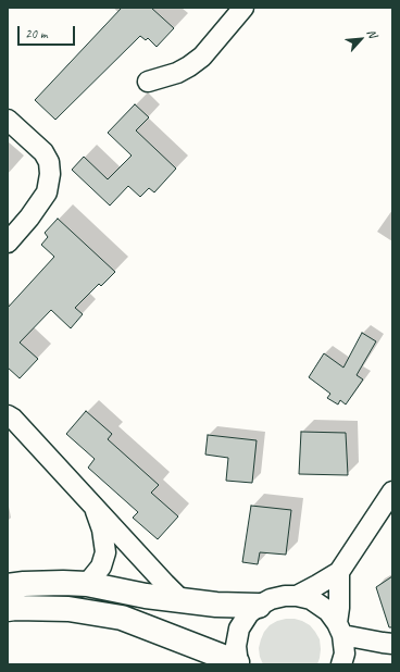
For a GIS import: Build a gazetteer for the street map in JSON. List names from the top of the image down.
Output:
{
  "scale_bar": "20 m",
  "north": "top right"
}
